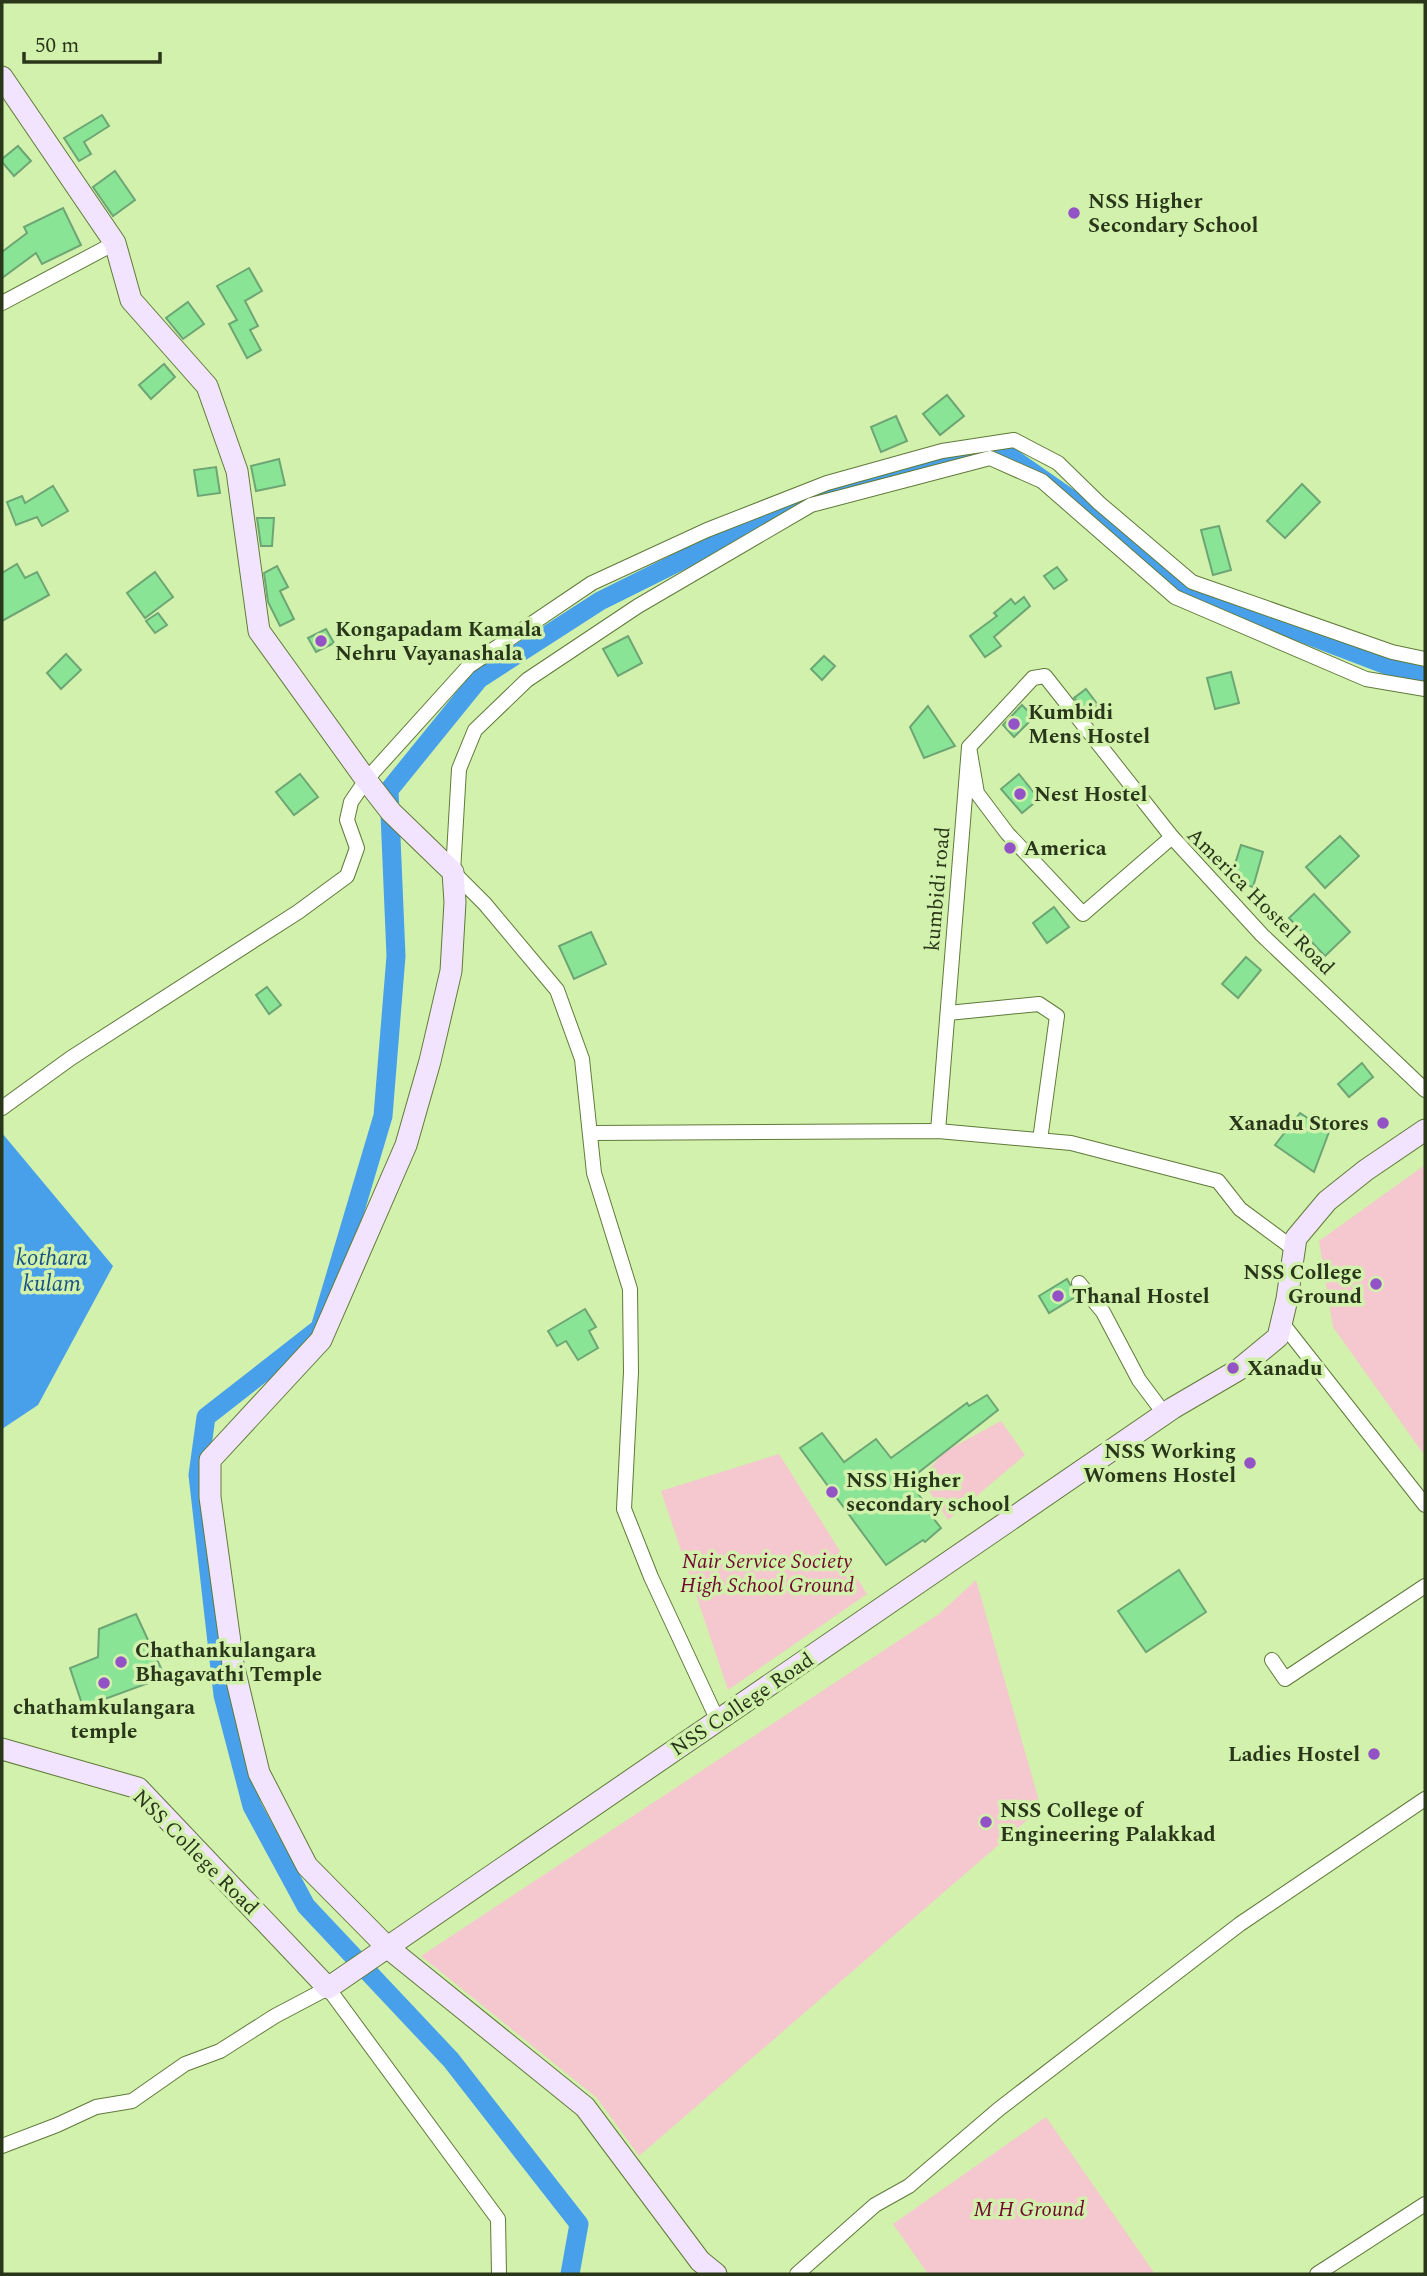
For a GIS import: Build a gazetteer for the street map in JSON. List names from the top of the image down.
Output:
{
  "streets": {
    "street": ["kumbidi road", "America Hostel Road", "NSS College Road"]
  },
  "crossings": [
    ["kumbidi road", "America Hostel Road"]
  ],
  "water": ["kothara kulam"],
  "parks": ["Nair Service Society High School Ground", "M H Ground"],
  "places": [
    "NSS Higher Secondary School",
    "Kongapadam Kamala Nehru Vayanashala",
    "Kumbidi Mens Hostel",
    "Nest Hostel",
    "America",
    "Xanadu Stores",
    "NSS College Ground",
    "Thanal Hostel",
    "Xanadu",
    "NSS Working Womens Hostel",
    "NSS Higher secondary school",
    "Chathankulangara Bhagavathi Temple",
    "chathamkulangara temple",
    "Ladies Hostel",
    "NSS College of Engineering Palakkad"
  ],
  "scale_bar": "50 m"
}
